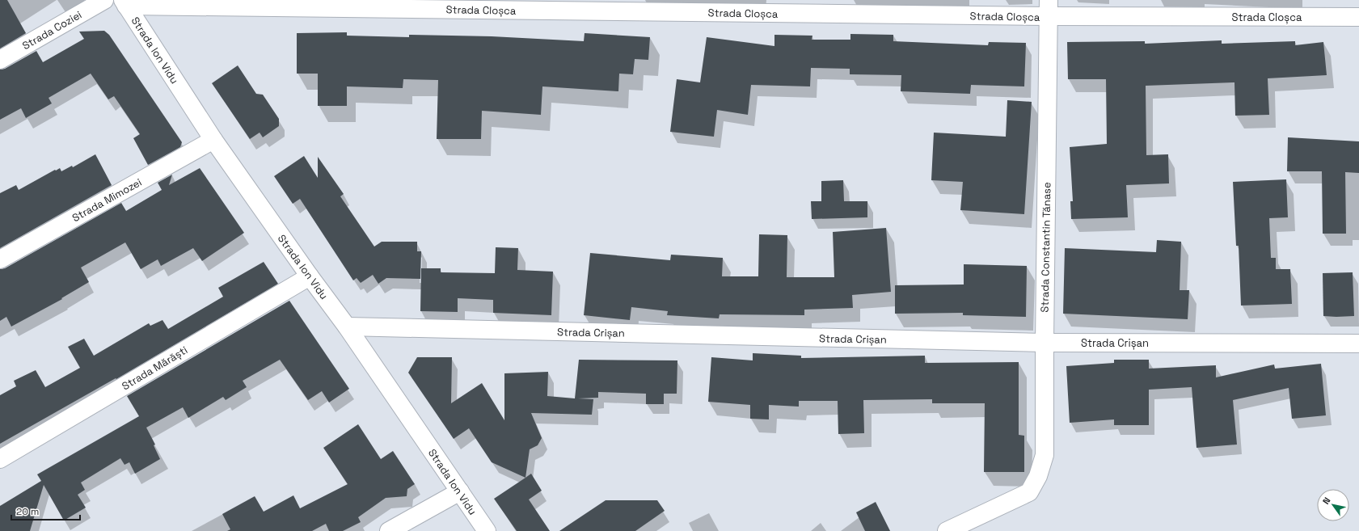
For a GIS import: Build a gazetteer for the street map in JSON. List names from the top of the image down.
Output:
{
  "streets": {
    "street": [
      "Strada Cloșca",
      "Strada Coziei",
      "Strada Ion Vidu",
      "Strada Mimozei",
      "Strada Constantin Tănase",
      "Strada Crișan",
      "Strada Mărăști"
    ]
  },
  "crossings": [
    ["Strada Cloșca", "Strada Ion Vidu"],
    ["Strada Cloșca", "Strada Constantin Tănase"],
    ["Strada Ion Vidu", "Strada Mimozei"],
    ["Strada Ion Vidu", "Strada Crișan"],
    ["Strada Ion Vidu", "Strada Mărăști"],
    ["Strada Constantin Tănase", "Strada Crișan"]
  ],
  "scale_bar": "20 m",
  "north": "top left"
}
